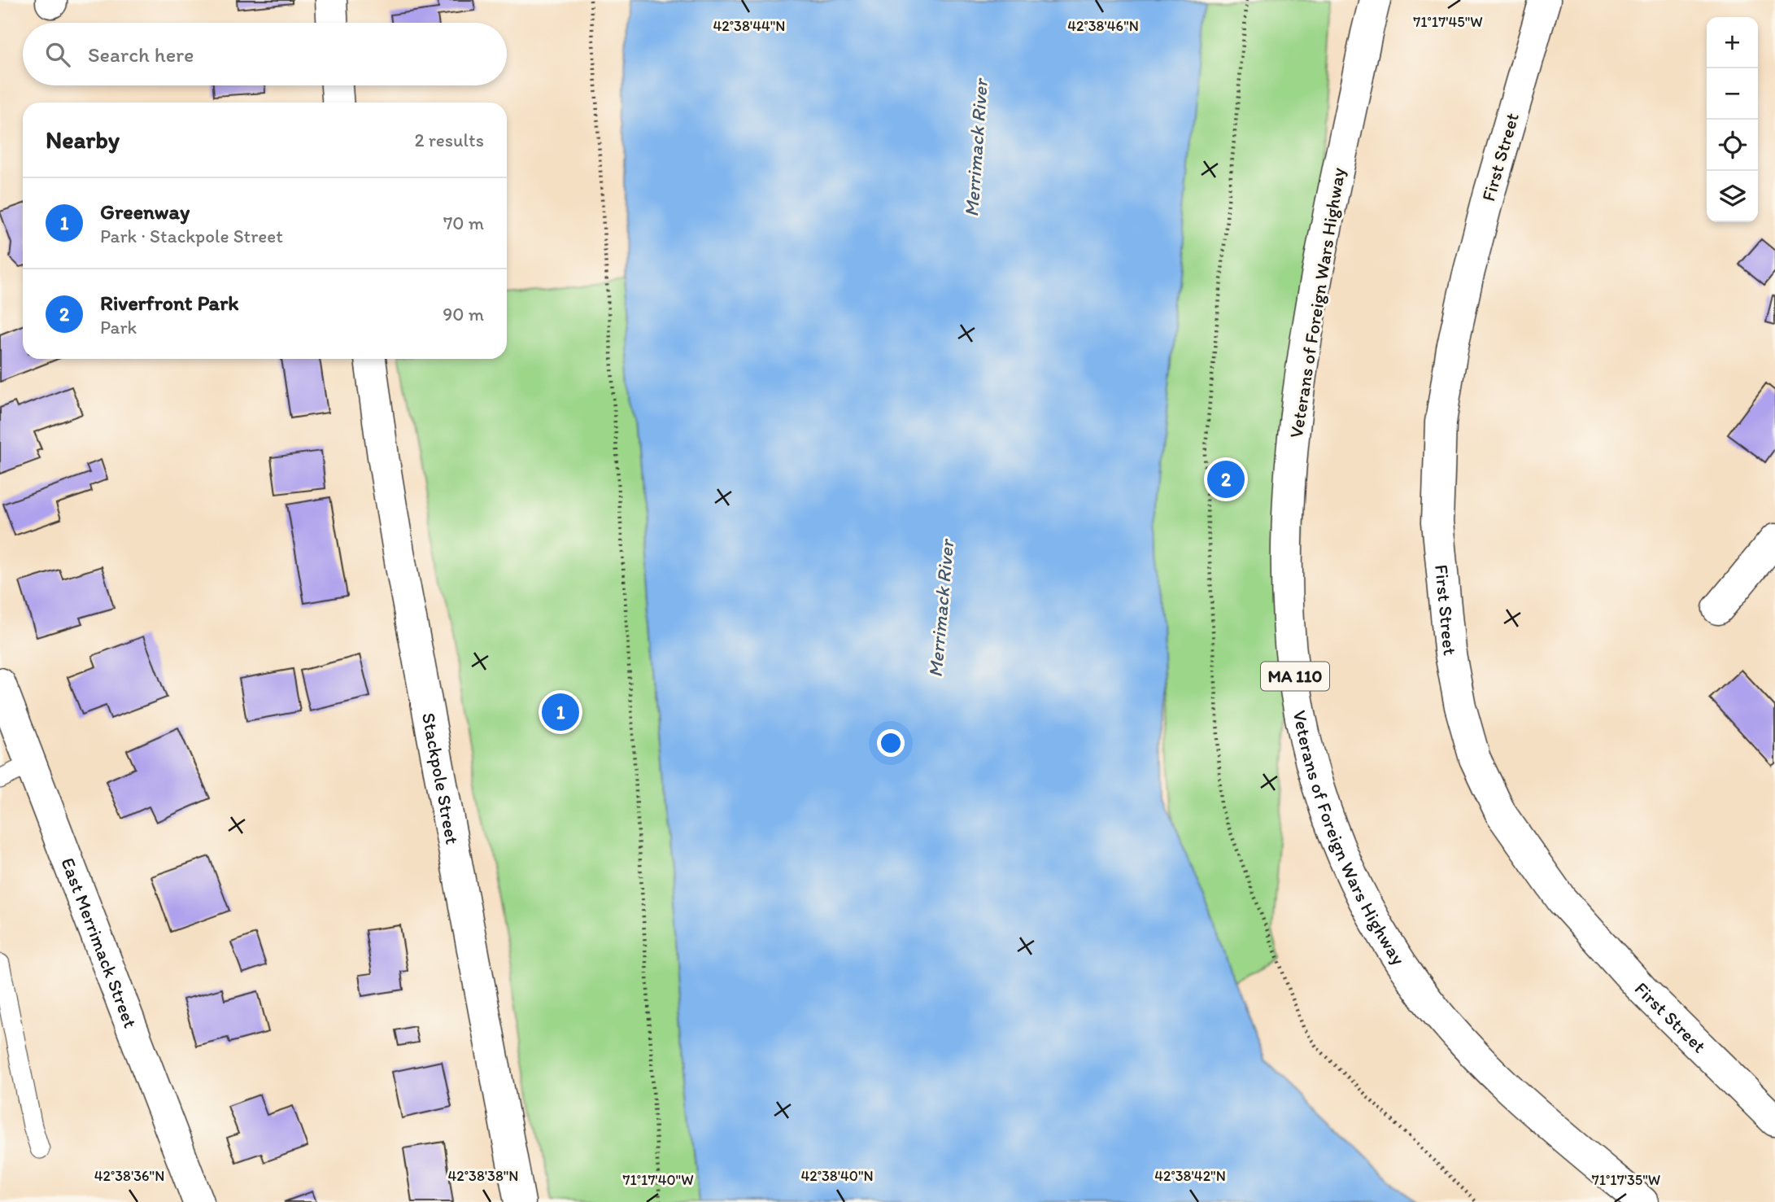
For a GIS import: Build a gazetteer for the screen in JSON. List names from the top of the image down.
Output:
{
  "streets": {
    "street": [
      "First Street",
      "Veterans of Foreign Wars Highway",
      "MA 110",
      "Stackpole Street",
      "East Merrimack Street"
    ]
  },
  "water": ["Merrimack River"],
  "page": {
    "map_buttons": ["+", "−"],
    "search": "Search here",
    "heading": ["Nearby", "2 results"],
    "list": [
      {
        "mark": "1",
        "name": "Greenway",
        "note": "Park · Stackpole Street",
        "value": "70 m"
      },
      {
        "mark": "2",
        "name": "Riverfront Park",
        "note": "Park",
        "value": "90 m"
      }
    ],
    "pins": ["2", "1"]
  },
  "coordinates": [
    "71°17'45\"W",
    "42°38'44\"N",
    "42°38'46\"N",
    "42°38'36\"N",
    "42°38'38\"N",
    "42°38'40\"N",
    "42°38'42\"N",
    "71°17'40\"W",
    "71°17'35\"W"
  ]
}
